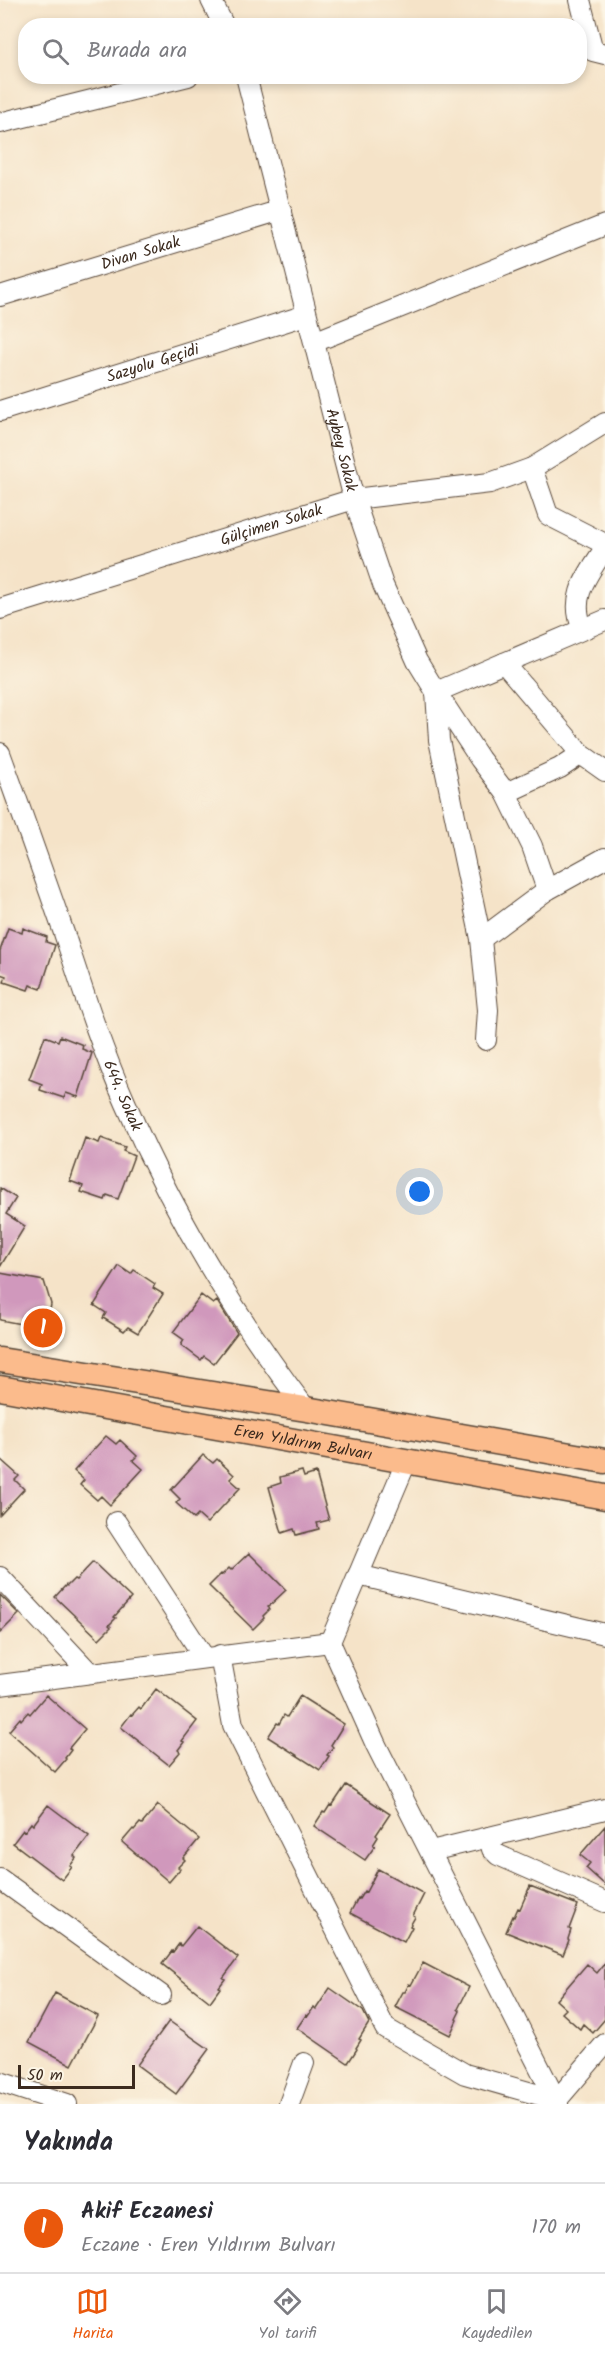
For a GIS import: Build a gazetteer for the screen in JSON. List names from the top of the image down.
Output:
{
  "streets": {
    "main road": ["Eren Yıldırım Bulvarı"],
    "street": [
      "Divan Sokak",
      "Sazyolu Geçidi",
      "Aybey Sokak",
      "Gülçimen Sokak",
      "644. Sokak"
    ]
  },
  "crossings": [
    ["Divan Sokak", "Aybey Sokak"],
    ["Sazyolu Geçidi", "Aybey Sokak"],
    ["Aybey Sokak", "Gülçimen Sokak"],
    ["644. Sokak", "Eren Yıldırım Bulvarı"]
  ],
  "scale_bar": "50 m",
  "page": {
    "search": "Burada ara",
    "pins": "1",
    "scale": "50 m",
    "heading": "Yakında",
    "list": [
      {
        "mark": "1",
        "name": "Akif Eczanesi",
        "note": "Eczane · Eren Yıldırım Bulvarı",
        "value": "170 m"
      }
    ],
    "nav": ["Harita", "Yol tarifi", "Kaydedilen"]
  }
}
